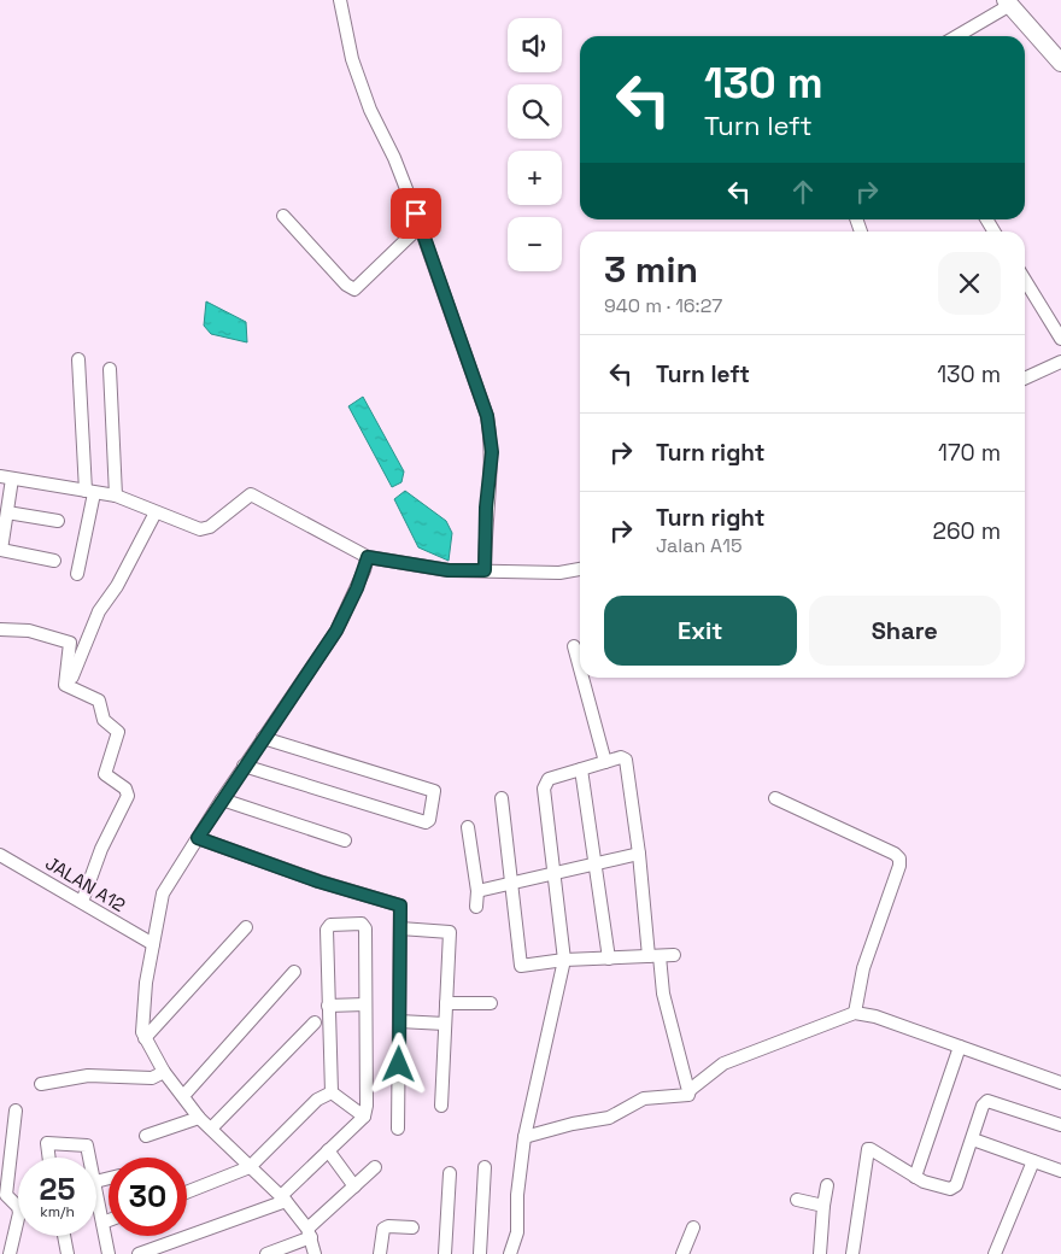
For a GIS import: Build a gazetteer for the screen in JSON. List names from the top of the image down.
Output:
{
  "streets": {
    "street": ["JALAN A12"]
  },
  "page": {
    "map_buttons": ["+", "−"],
    "turn": ["130 m", "Turn left"],
    "heading": ["3 min", "940 m · 16:27"],
    "list": [
      {
        "name": "Turn left",
        "value": "130 m"
      },
      {
        "name": "Turn right",
        "value": "170 m"
      },
      {
        "name": "Turn right",
        "note": "Jalan A15",
        "value": "260 m"
      }
    ],
    "buttons": ["Exit", "Share"],
    "speed": "25 km/h",
    "limit": "30"
  }
}
